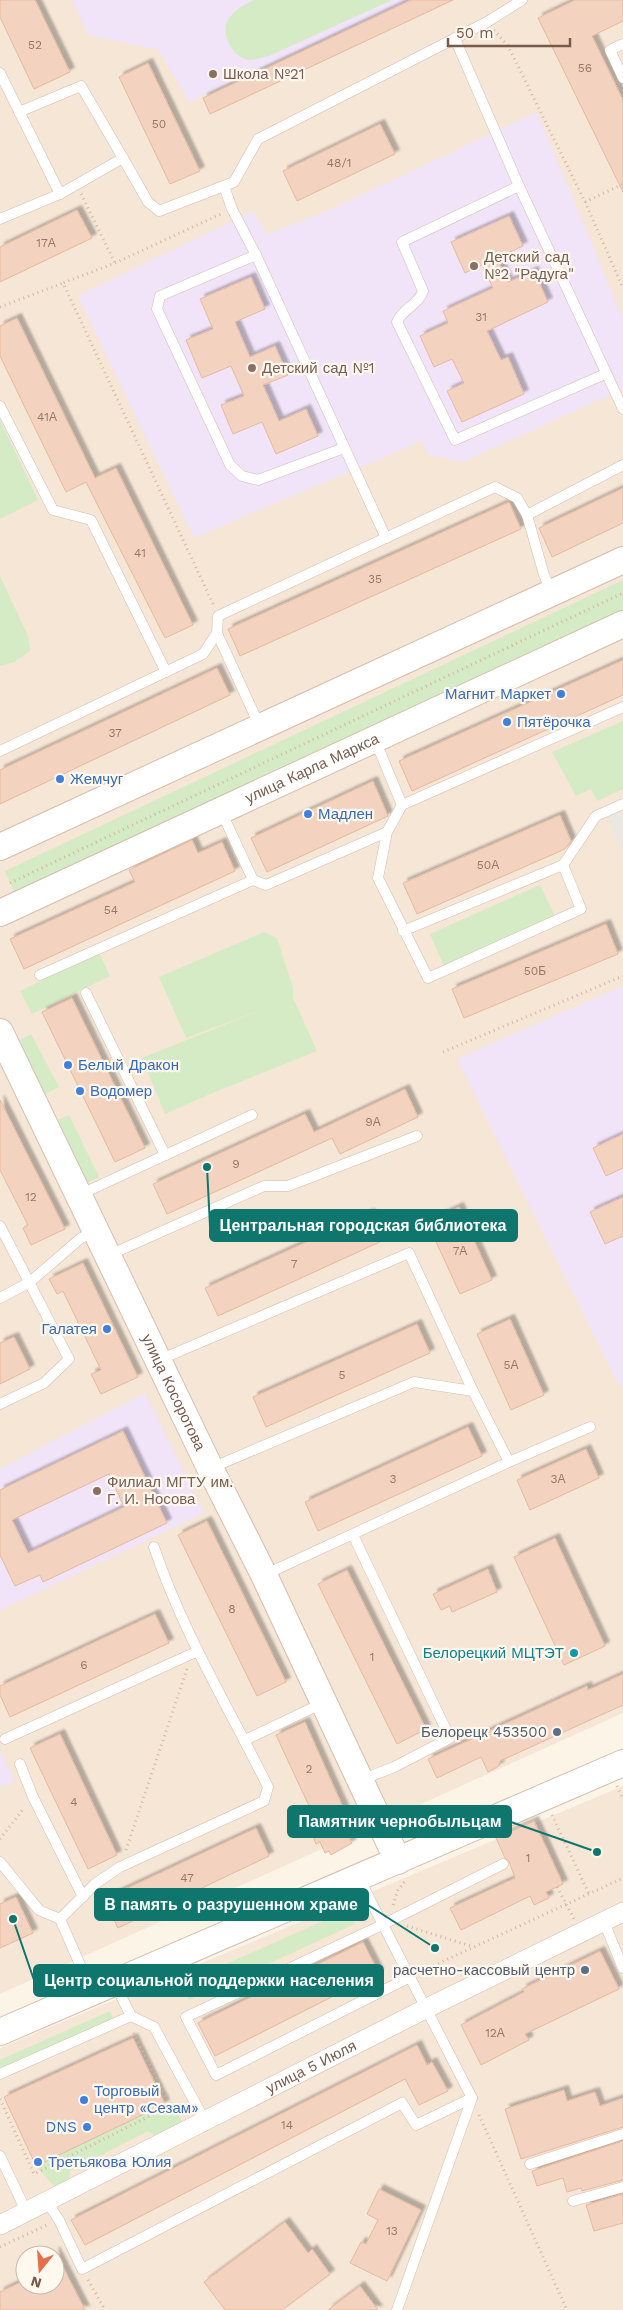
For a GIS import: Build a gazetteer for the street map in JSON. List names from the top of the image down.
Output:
{
  "streets": {
    "street": ["улица Карла Маркса", "улица Косоротова", "улица 5 Июля"]
  },
  "places": [
    "Школа №21",
    "Детский сад №2 \"Радуга\"",
    "Детский сад №1",
    "Магнит Маркет",
    "Пятёрочка",
    "Жемчуг",
    "Мадлен",
    "Белый Дракон",
    "Водомер",
    "Центральная городская библиотека",
    "Галатея",
    "Филиал МГТУ им. Г. И. Носова",
    "Белорецкий МЦТЭТ",
    "Белорецк 453500",
    "Памятник чернобыльцам",
    "Центр социальной поддержки населения",
    "В память о разрушенном храме",
    "расчетно-кассовый центр",
    "Торговый центр «Сезам»",
    "DNS",
    "Третьякова Юлия"
  ],
  "house_numbers": [
    "52",
    "56",
    "50",
    "48/1",
    "17А",
    "31",
    "41А",
    "41",
    "35",
    "37",
    "50А",
    "54",
    "50Б",
    "9А",
    "9",
    "12",
    "7А",
    "7",
    "5А",
    "5",
    "3",
    "3А",
    "8",
    "1",
    "6",
    "2",
    "4",
    "1",
    "47",
    "12А",
    "14",
    "13"
  ],
  "scale_bar": "50 m",
  "north": "bottom"
}
